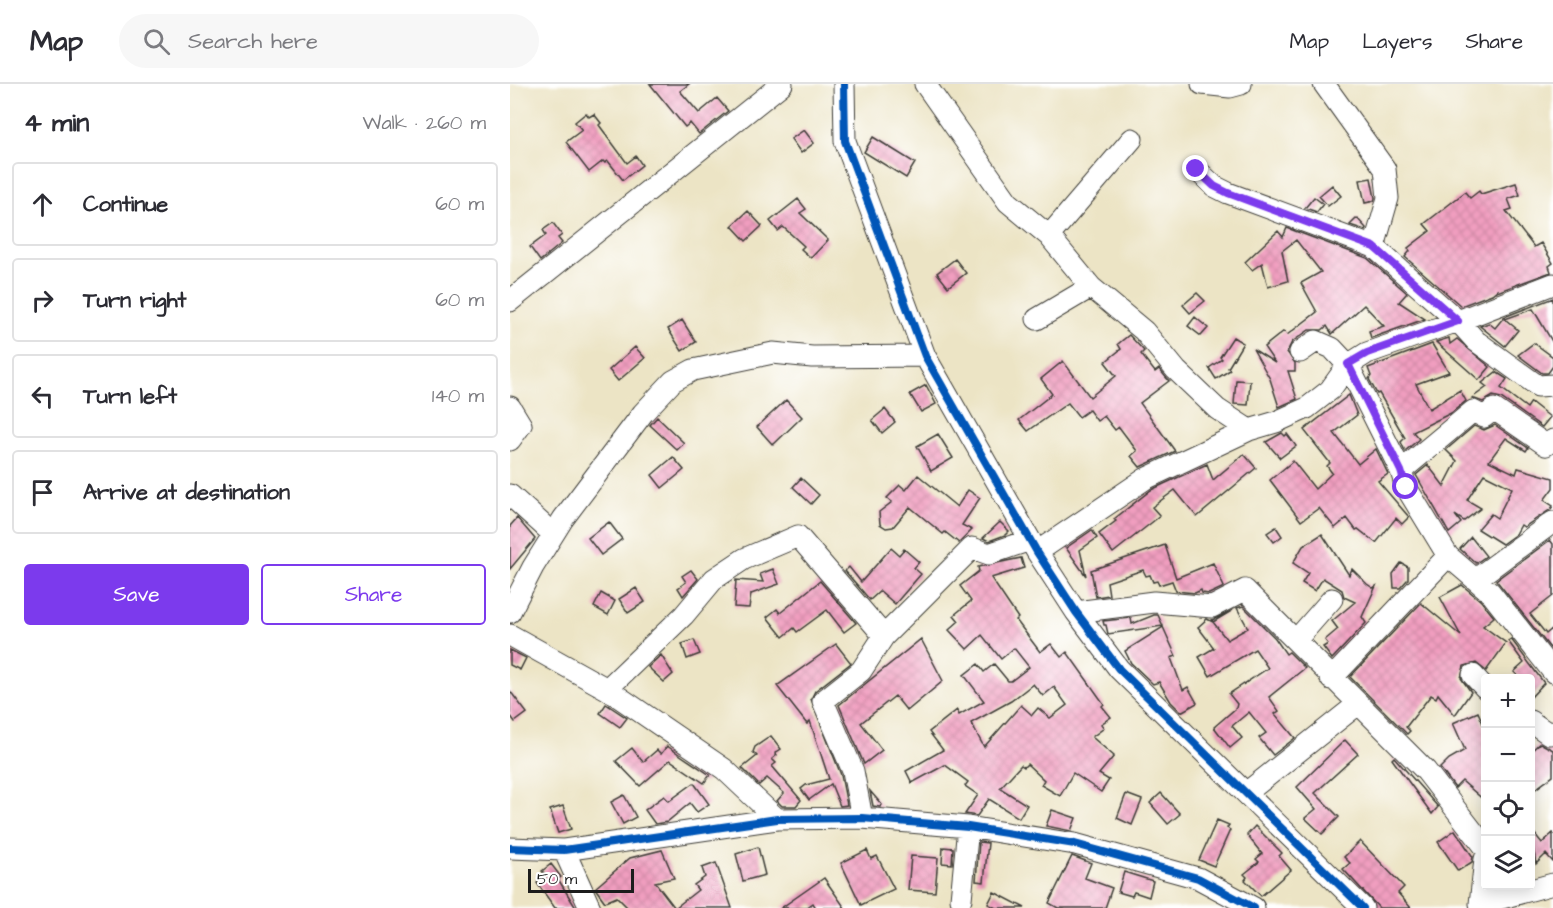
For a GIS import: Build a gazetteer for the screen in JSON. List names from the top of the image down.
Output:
{
  "scale_bar": "50 m",
  "page": {
    "header": "Map",
    "search": "Search here",
    "nav": ["Map", "Layers", "Share"],
    "heading": ["4 min", "Walk · 260 m"],
    "list": [
      ["Continue", "60 m"],
      ["Turn right", "60 m"],
      ["Turn left", "140 m"],
      "Arrive at destination"
    ],
    "buttons": ["Save", "Share"],
    "map_buttons": ["+", "−"],
    "scale": "50 m"
  }
}
